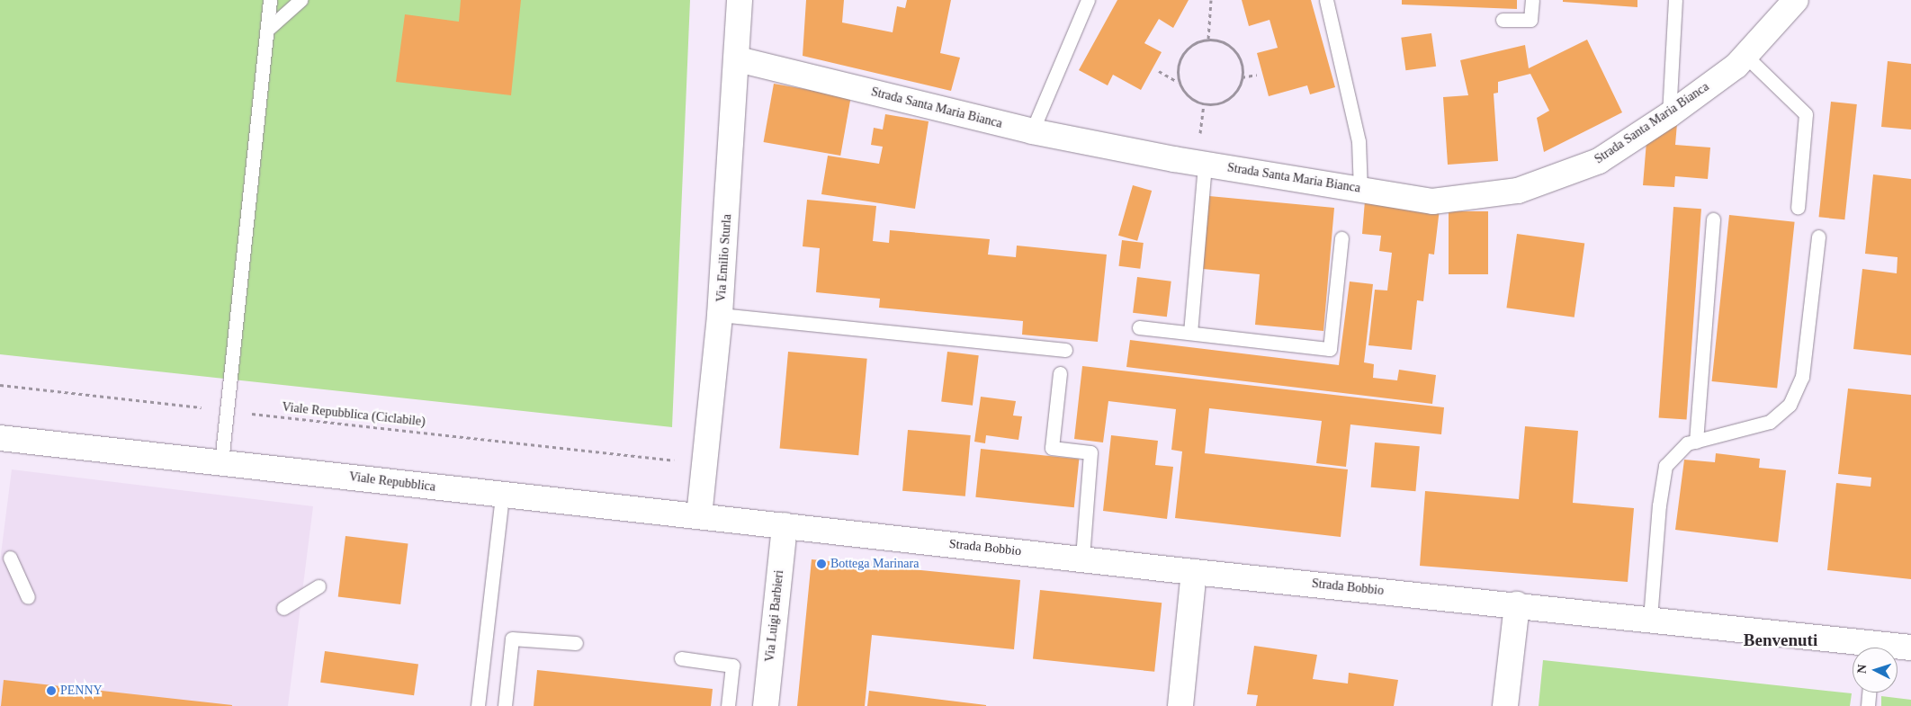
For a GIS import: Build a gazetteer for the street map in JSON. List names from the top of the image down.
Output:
{
  "streets": {
    "street": [
      "Strada Santa Maria Bianca",
      "Via Emilio Sturla",
      "Viale Repubblica",
      "Strada Bobbio",
      "Via Luigi Barbieri"
    ],
    "path": ["Viale Repubblica (Ciclabile)"]
  },
  "crossings": [
    ["Strada Santa Maria Bianca", "Via Emilio Sturla"],
    ["Via Emilio Sturla", "Viale Repubblica (Ciclabile)"],
    ["Via Emilio Sturla", "Viale Repubblica"],
    ["Viale Repubblica", "Strada Bobbio"],
    ["Viale Repubblica", "Via Luigi Barbieri"],
    ["Strada Bobbio", "Via Luigi Barbieri"]
  ],
  "districts": ["Benvenuti"],
  "places": ["Bottega Marinara", "PENNY"],
  "north": "left"
}
